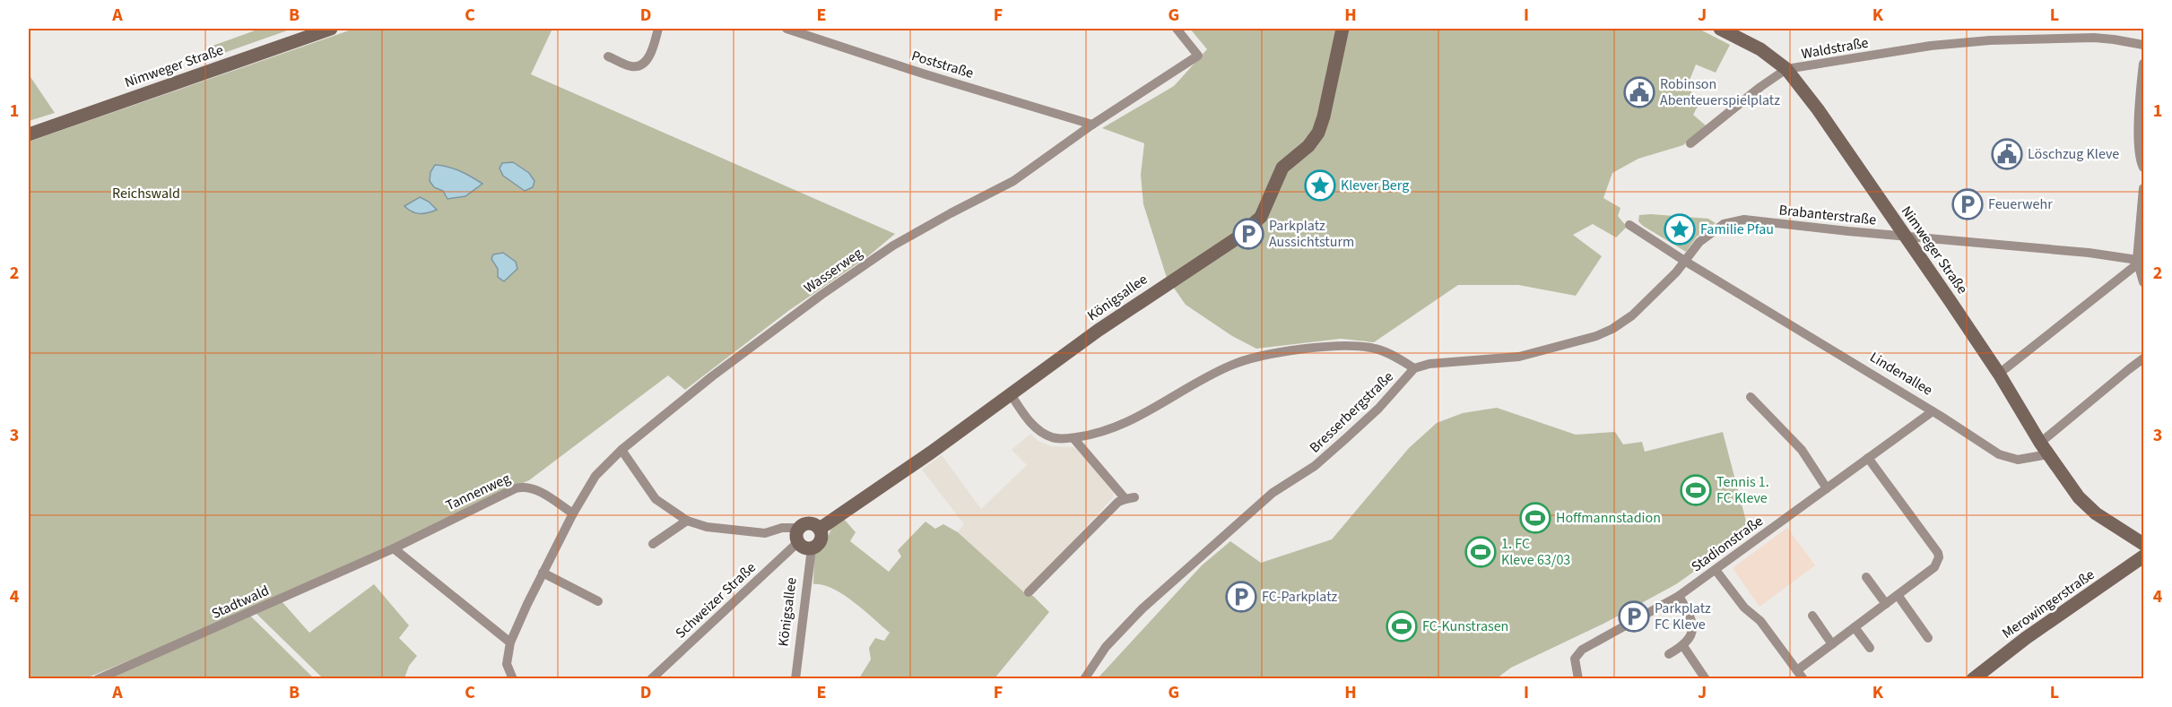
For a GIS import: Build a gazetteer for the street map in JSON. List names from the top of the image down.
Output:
{
  "streets": {
    "street": [
      "Waldstraße",
      "Poststraße",
      "Nimweger Straße",
      "Brabanterstraße",
      "Wasserweg",
      "Königsallee",
      "Lindenallee",
      "Bresserbergstraße",
      "Tannenweg",
      "Stadionstraße",
      "Schweizer Straße",
      "Stadtwald",
      "Merowingerstraße"
    ]
  },
  "crossings": [
    ["Waldstraße", "Nimweger Straße"],
    ["Poststraße", "Wasserweg"],
    ["Nimweger Straße", "Brabanterstraße"],
    ["Nimweger Straße", "Lindenallee"],
    ["Brabanterstraße", "Lindenallee"],
    ["Brabanterstraße", "Bresserbergstraße"],
    ["Wasserweg", "Tannenweg"],
    ["Königsallee", "Schweizer Straße"],
    ["Lindenallee", "Bresserbergstraße"],
    ["Lindenallee", "Stadionstraße"],
    ["Tannenweg", "Stadtwald"]
  ],
  "parks": ["Reichswald"],
  "places": {
    "public building": ["Robinson Abenteuerspielplatz", "Löschzug Kleve"],
    "place": ["Klever Berg", "Familie Pfau"],
    "parking": [
      "Feuerwehr",
      "Parkplatz Aussichtsturm",
      "FC-Parkplatz",
      "Parkplatz FC Kleve"
    ],
    "sports": [
      "Tennis 1. FC Kleve",
      "Hoffmannstadion",
      "1. FC Kleve 63/03",
      "FC-Kunstrasen"
    ]
  },
  "grid": {
    "columns": [
      "A",
      "B",
      "C",
      "D",
      "E",
      "F",
      "G",
      "H",
      "I",
      "J",
      "K",
      "L"
    ],
    "rows": [
      "1",
      "2",
      "3",
      "4"
    ]
  }
}
